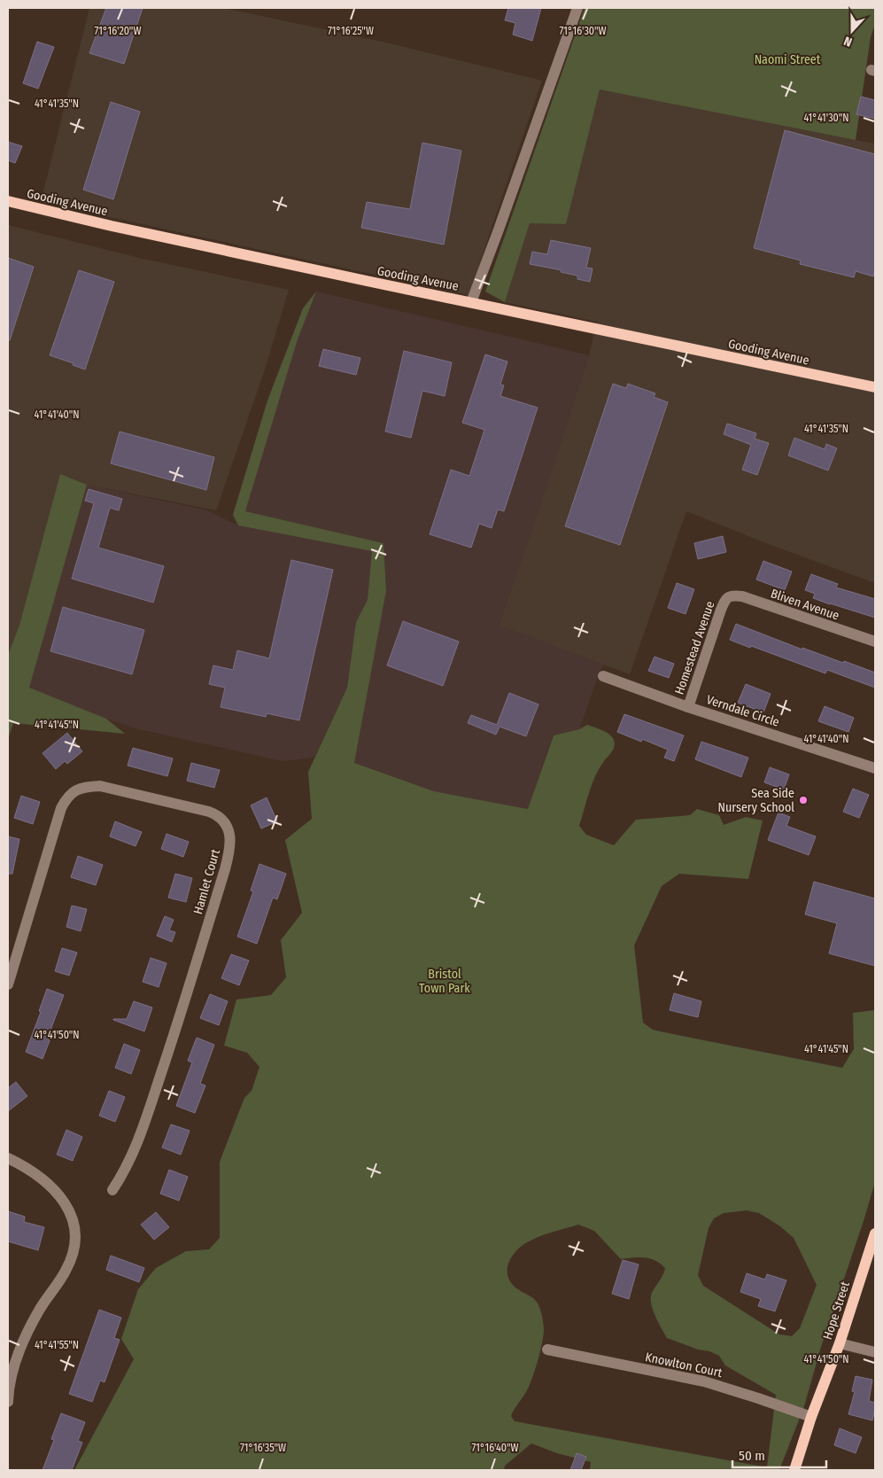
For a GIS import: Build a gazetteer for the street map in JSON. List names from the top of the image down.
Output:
{
  "streets": {
    "main road": ["Gooding Avenue", "Hope Street"],
    "street": [
      "Bliven Avenue",
      "Homestead Avenue",
      "Verndale Circle",
      "Hamlet Court",
      "Knowlton Court"
    ]
  },
  "crossings": [
    ["Bliven Avenue", "Homestead Avenue"],
    ["Homestead Avenue", "Verndale Circle"],
    ["Hope Street", "Knowlton Court"]
  ],
  "parks": ["Naomi Street", "Bristol Town Park"],
  "places": ["Sea Side Nursery School"],
  "scale_bar": "50 m",
  "north": "bottom",
  "coordinates": [
    "71°16'20\"W",
    "71°16'25\"W",
    "71°16'30\"W",
    "41°41'35\"N",
    "41°41'30\"N",
    "41°41'40\"N",
    "41°41'45\"N",
    "41°41'50\"N",
    "41°41'55\"N",
    "71°16'35\"W",
    "71°16'40\"W"
  ]
}
